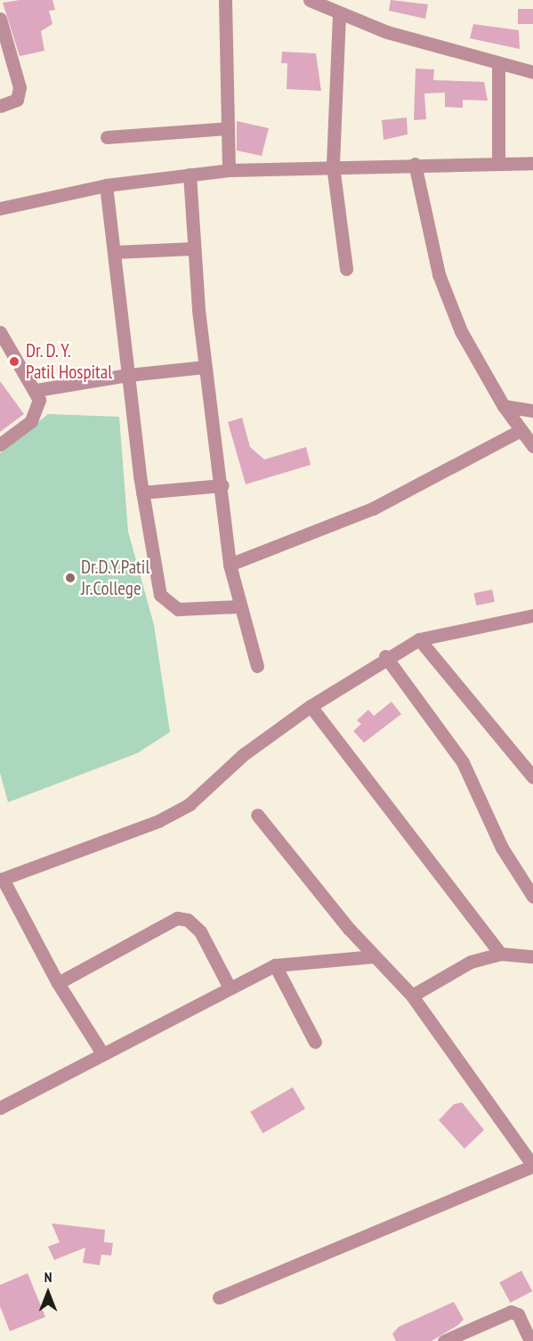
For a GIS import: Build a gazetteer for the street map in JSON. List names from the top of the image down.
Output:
{
  "places": ["Dr. D. Y. Patil Hospital", "Dr.D.Y.Patil Jr.College"],
  "north": "top"
}
